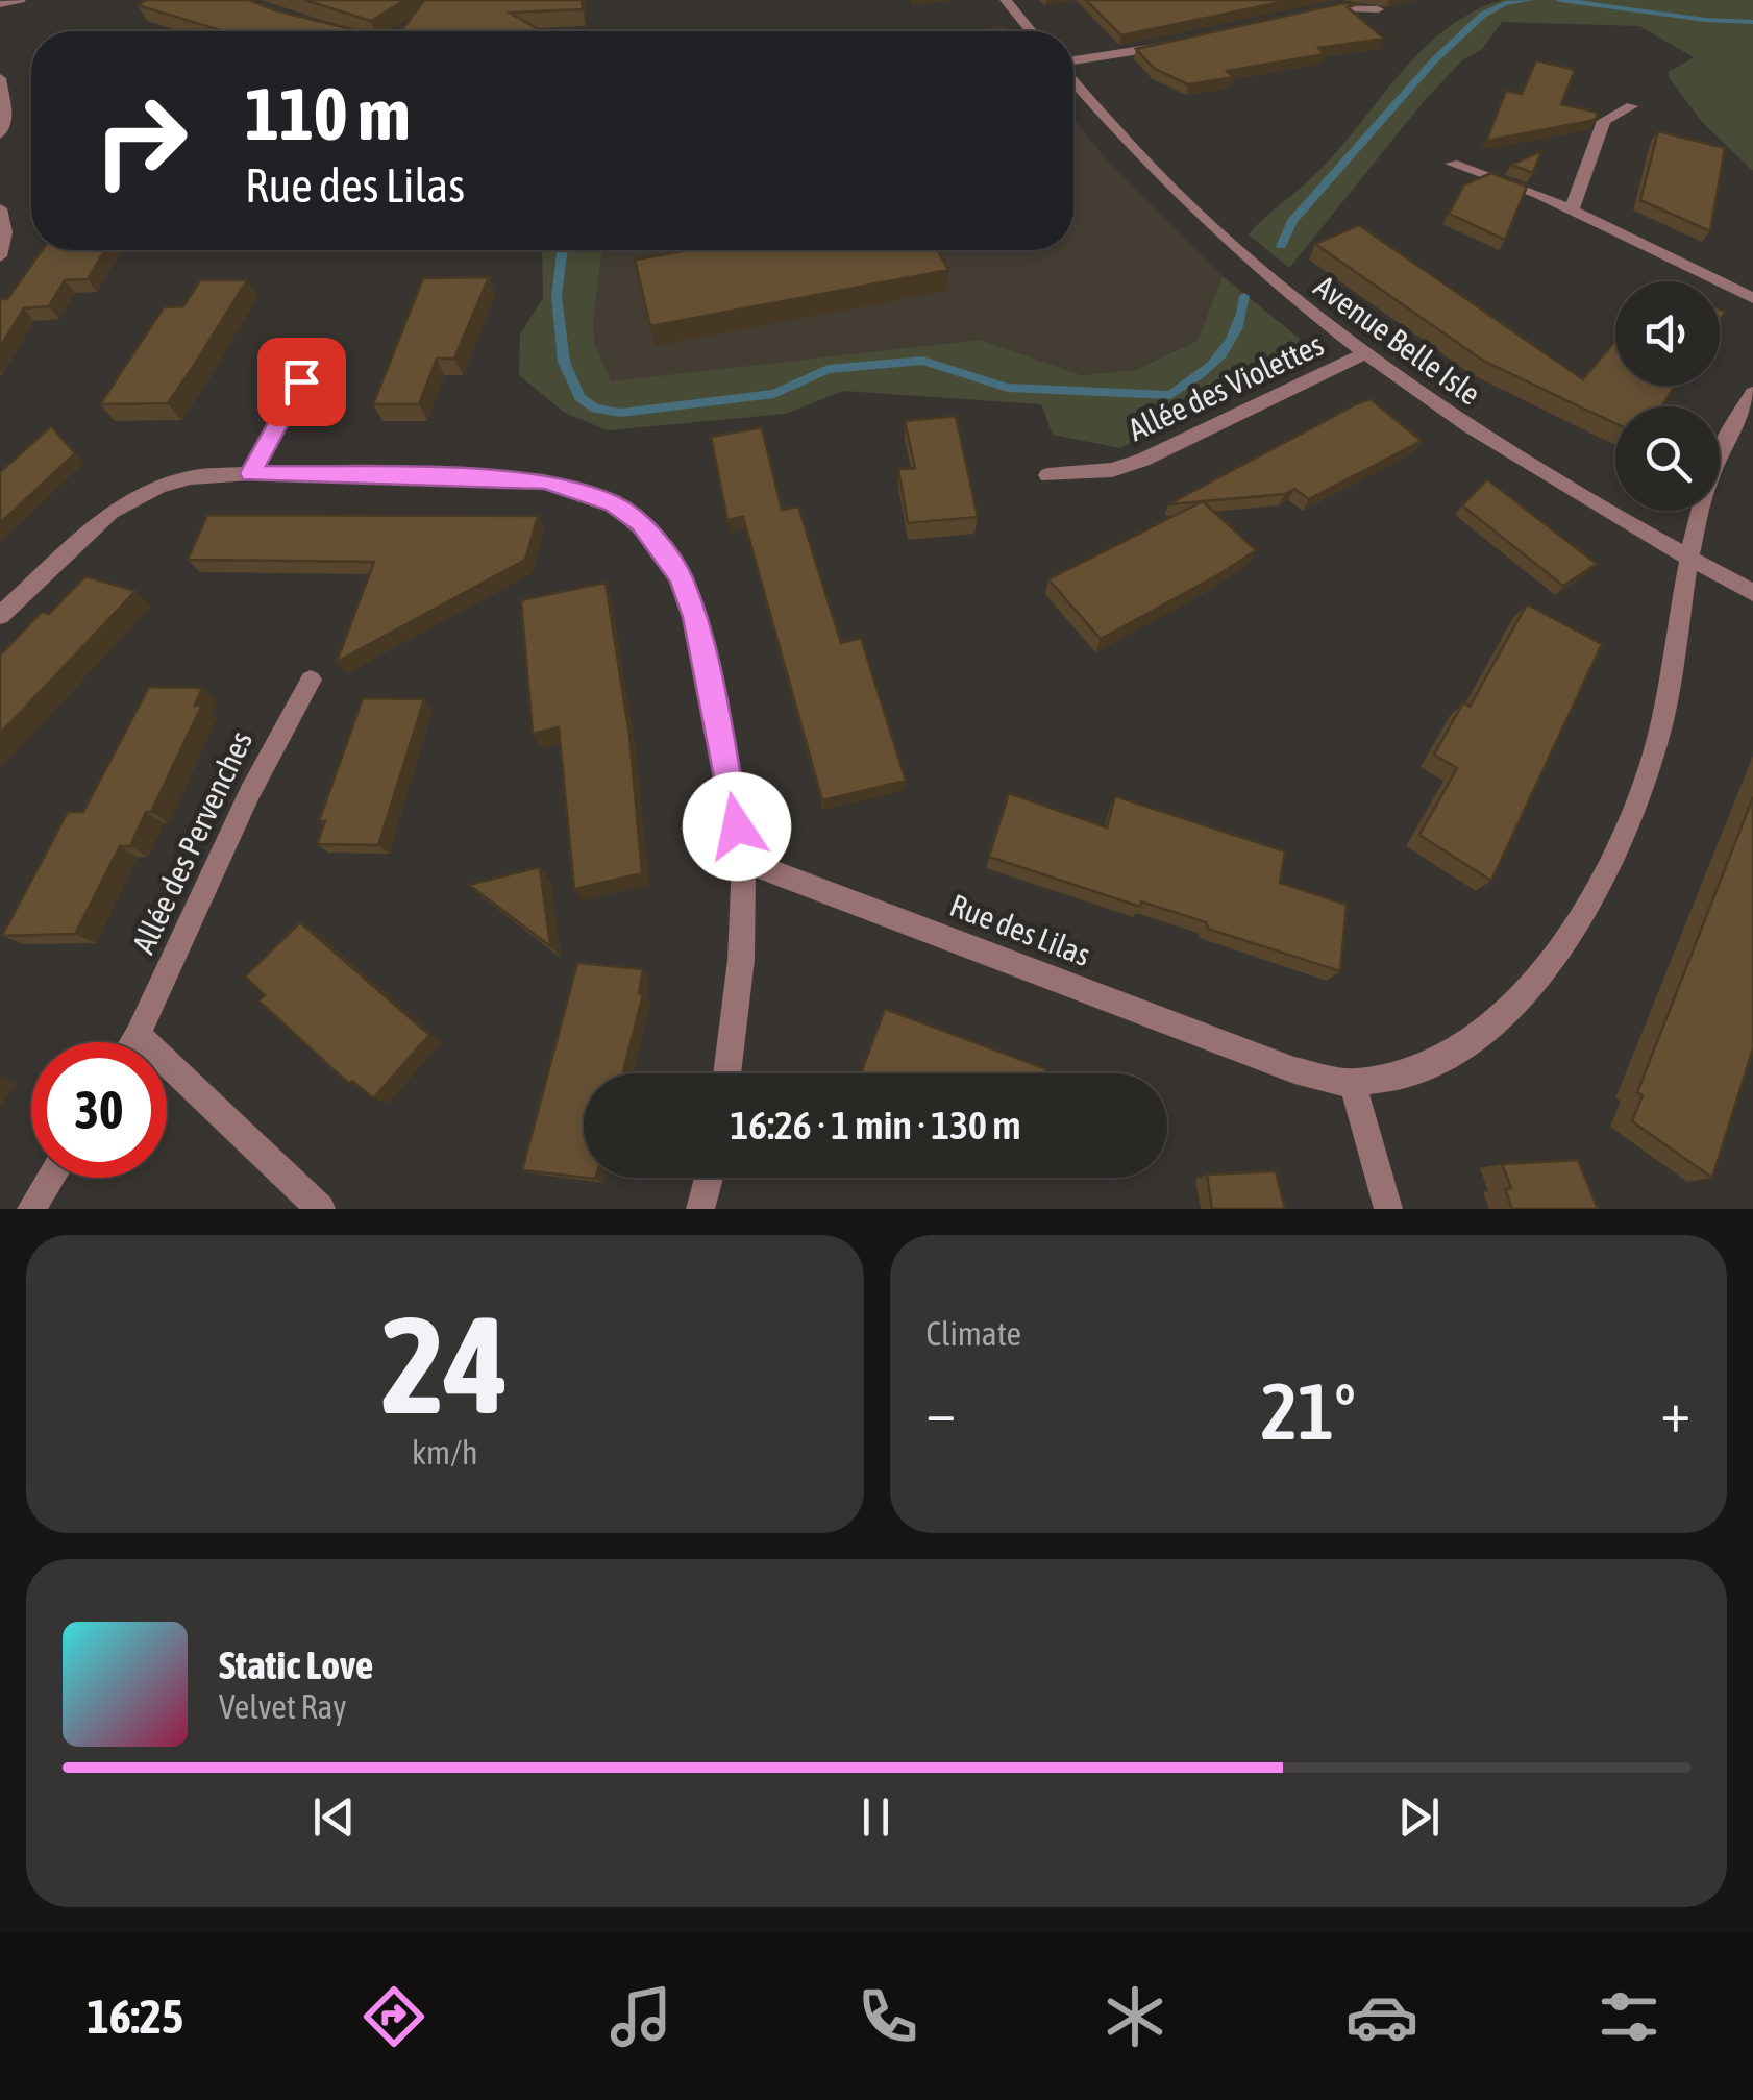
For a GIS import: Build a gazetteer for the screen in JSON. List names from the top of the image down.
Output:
{
  "streets": {
    "street": [
      "Avenue Belle Isle",
      "Allée des Violettes",
      "Allée des Pervenches",
      "Rue des Lilas"
    ]
  },
  "crossings": [
    ["Avenue Belle Isle", "Allée des Violettes"],
    ["Avenue Belle Isle", "Rue des Lilas"]
  ],
  "page": {
    "turn": ["110 m", "Rue des Lilas"],
    "limit": "30",
    "trip": "16:26 · 1 min · 130 m",
    "tile": [
      ["24", "km/h"],
      "Climate"
    ],
    "heat": ["−", "21°", "+"],
    "song": ["Static Love", "Velvet Ray"],
    "tabs": "16:25"
  }
}
